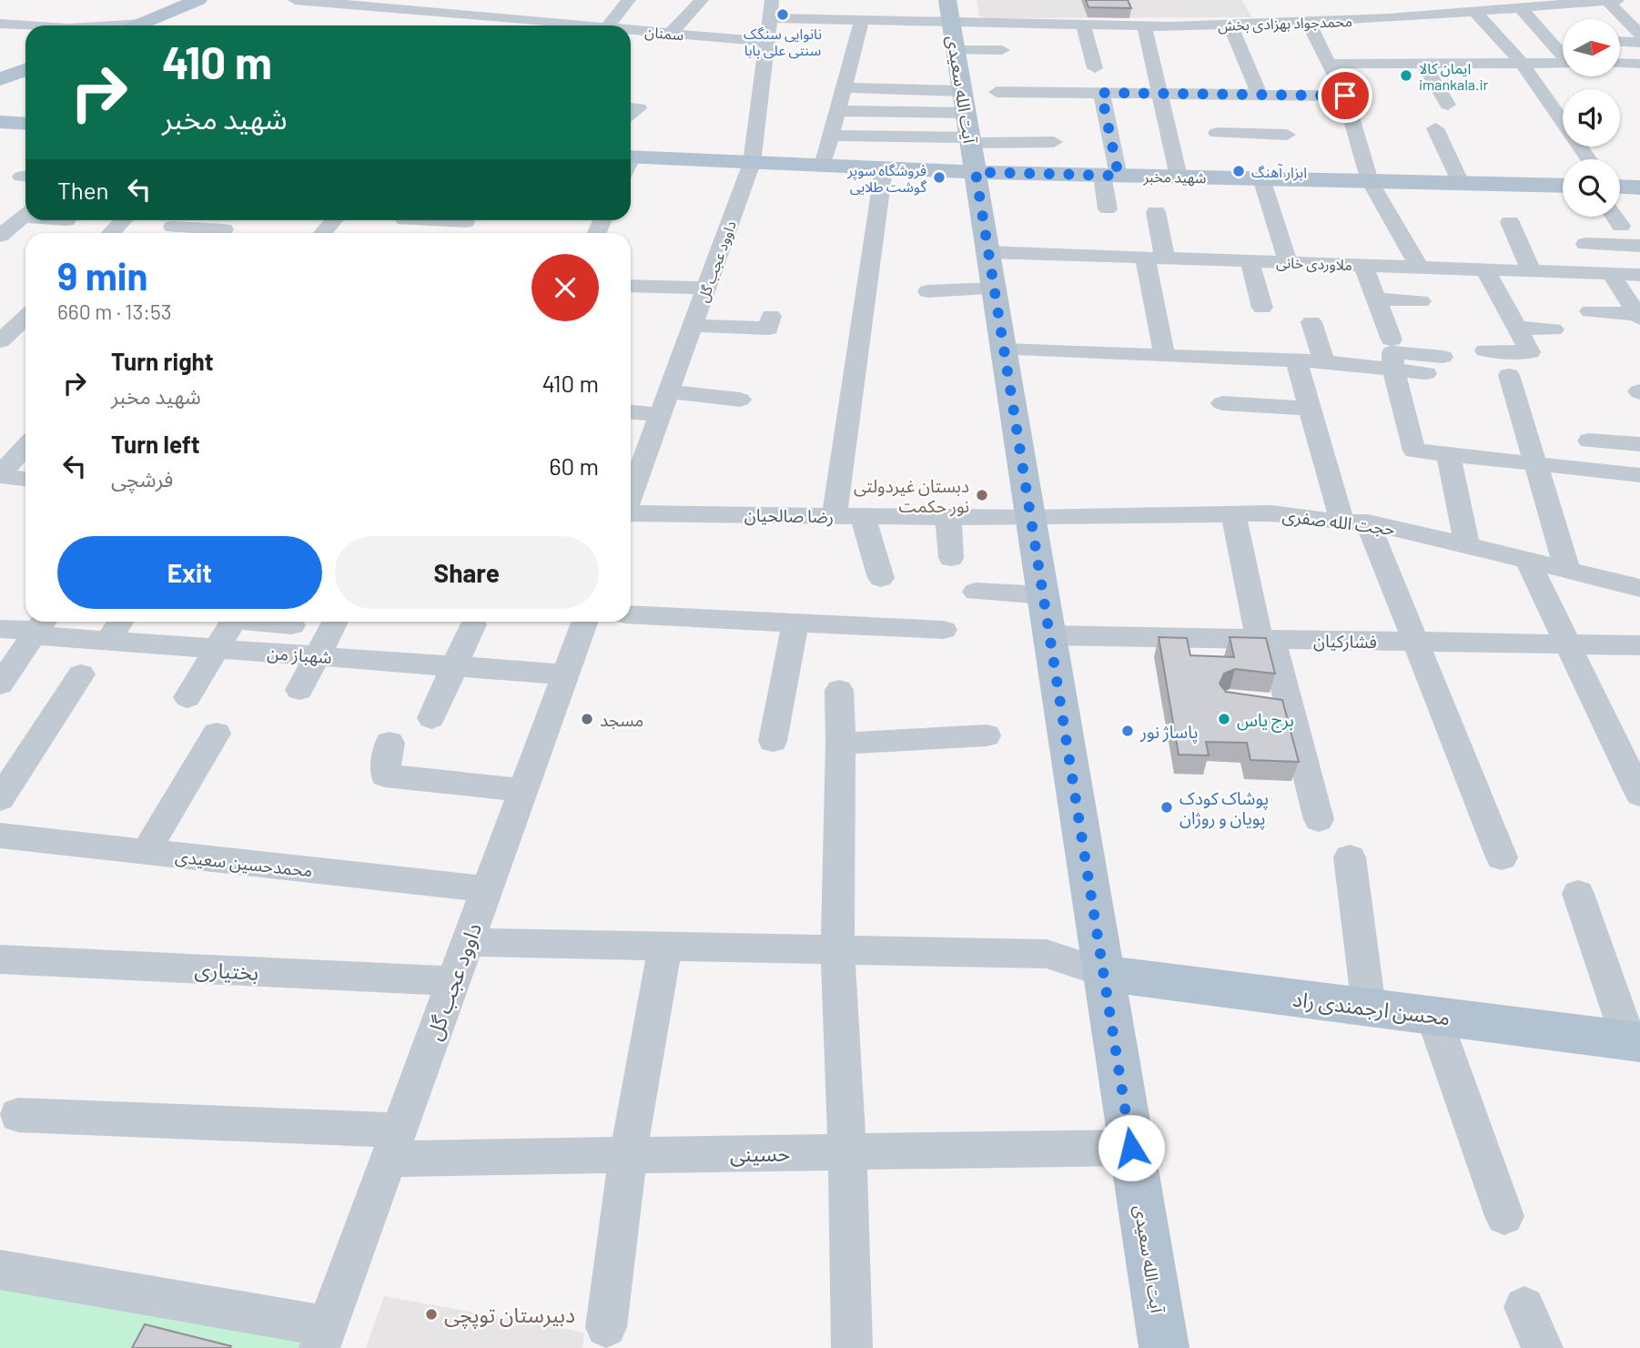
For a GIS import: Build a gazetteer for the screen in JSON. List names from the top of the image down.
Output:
{
  "streets": {
    "main road": ["آیت الله سعیدی", "شهید مخبر", "محسن ارجمندی راد"],
    "street": [
      "محمدجواد بهزادی بخش",
      "سمنان",
      "داوود عجب گل",
      "ملاوردی خانی",
      "رضا صالحیان",
      "حجت الله صفری",
      "فشارکیان",
      "شهباز من",
      "محمدحسین سعیدی",
      "بختیاری",
      "حسینی"
    ]
  },
  "crossings": [
    ["محمدجواد بهزادی بخش", "آیت الله سعیدی"],
    ["محمدجواد بهزادی بخش", "داوود عجب گل"],
    ["سمنان", "داوود عجب گل"],
    ["آیت الله سعیدی", "شهید مخبر"],
    ["آیت الله سعیدی", "ملاوردی خانی"],
    ["آیت الله سعیدی", "رضا صالحیان"],
    ["آیت الله سعیدی", "حجت الله صفری"],
    ["آیت الله سعیدی", "فشارکیان"],
    ["آیت الله سعیدی", "محسن ارجمندی راد"],
    ["آیت الله سعیدی", "حسینی"],
    ["شهید مخبر", "داوود عجب گل"],
    ["داوود عجب گل", "شهباز من"],
    ["داوود عجب گل", "محمدحسین سعیدی"],
    ["داوود عجب گل", "بختیاری"],
    ["داوود عجب گل", "حسینی"],
    ["رضا صالحیان", "حجت الله صفری"]
  ],
  "places": [
    "نانوایی سنگک سنتی علی بابا",
    "ایمان کالا imankala.ir",
    "ابزار آهنگ",
    "فروشگاه سوپر گوشت طلایی",
    "دبستان غیردولتی نور حکمت",
    "مسجد",
    "برج یاس",
    "پاساژ نور",
    "پوشاک کودک پویان و روژان",
    "دبیرستان توپچی"
  ],
  "north": "right",
  "page": {
    "turn": ["410 m", "شهید مخبر"],
    "then": "Then",
    "heading": ["9 min", "660 m · 13:53"],
    "list": [
      {
        "name": "Turn right",
        "note": "شهید مخبر",
        "value": "410 m"
      },
      {
        "name": "Turn left",
        "note": "فرشچی",
        "value": "60 m"
      }
    ],
    "buttons": ["Exit", "Share"]
  }
}
